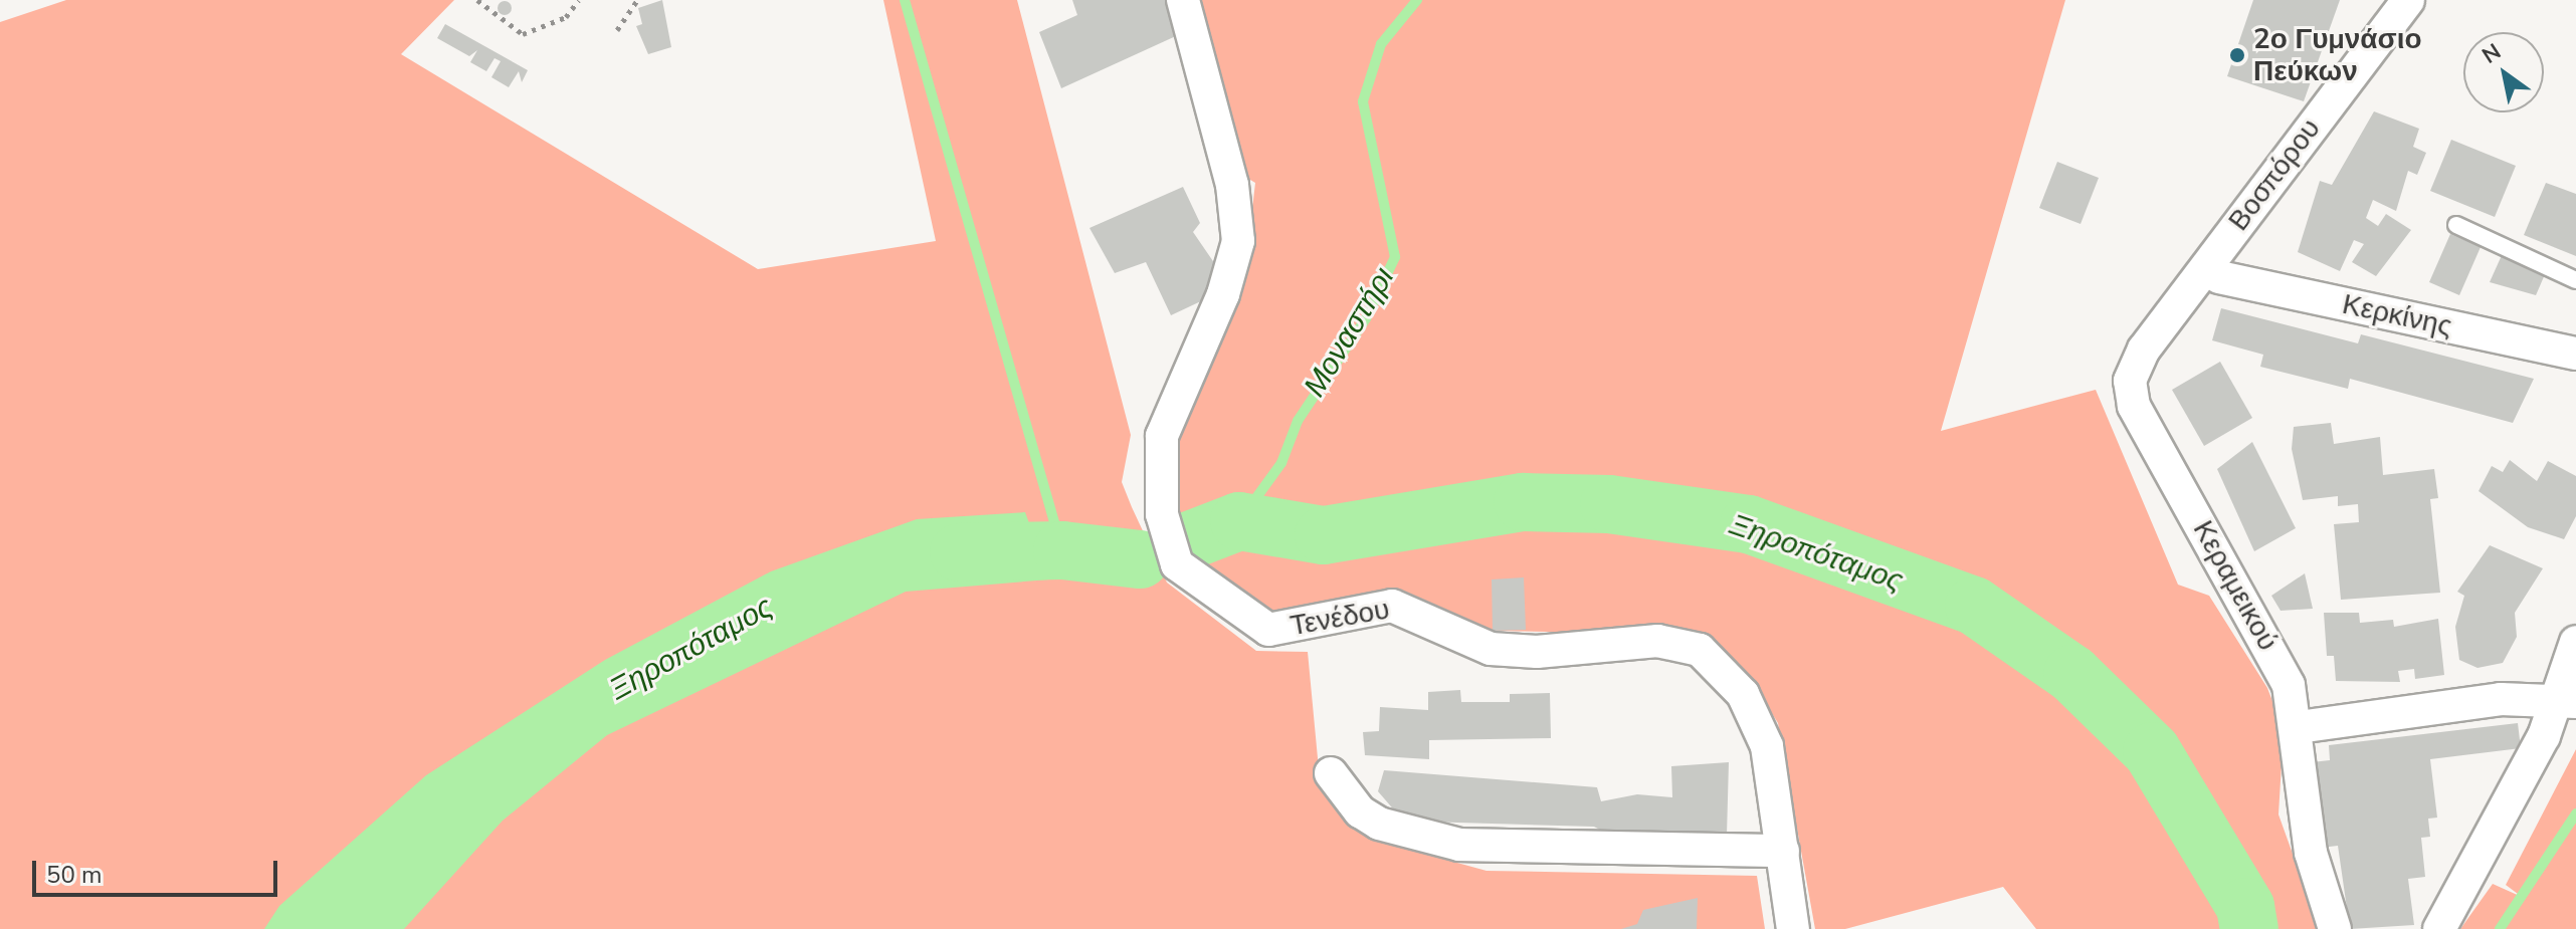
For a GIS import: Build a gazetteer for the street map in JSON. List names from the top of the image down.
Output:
{
  "streets": {
    "street": [
      "Βοσπόρου",
      "Κερκίνης",
      "Κεραμεικού",
      "Τενέδου"
    ]
  },
  "crossings": [
    ["Βοσπόρου", "Κερκίνης"],
    ["Βοσπόρου", "Κεραμεικού"],
    ["Κερκίνης", "Κεραμεικού"]
  ],
  "water": ["Μοναστήρι", "Ξηροπόταμος"],
  "places": ["2ο Γυμνάσιο Πεύκων"],
  "scale_bar": "50 m",
  "north": "top left"
}
